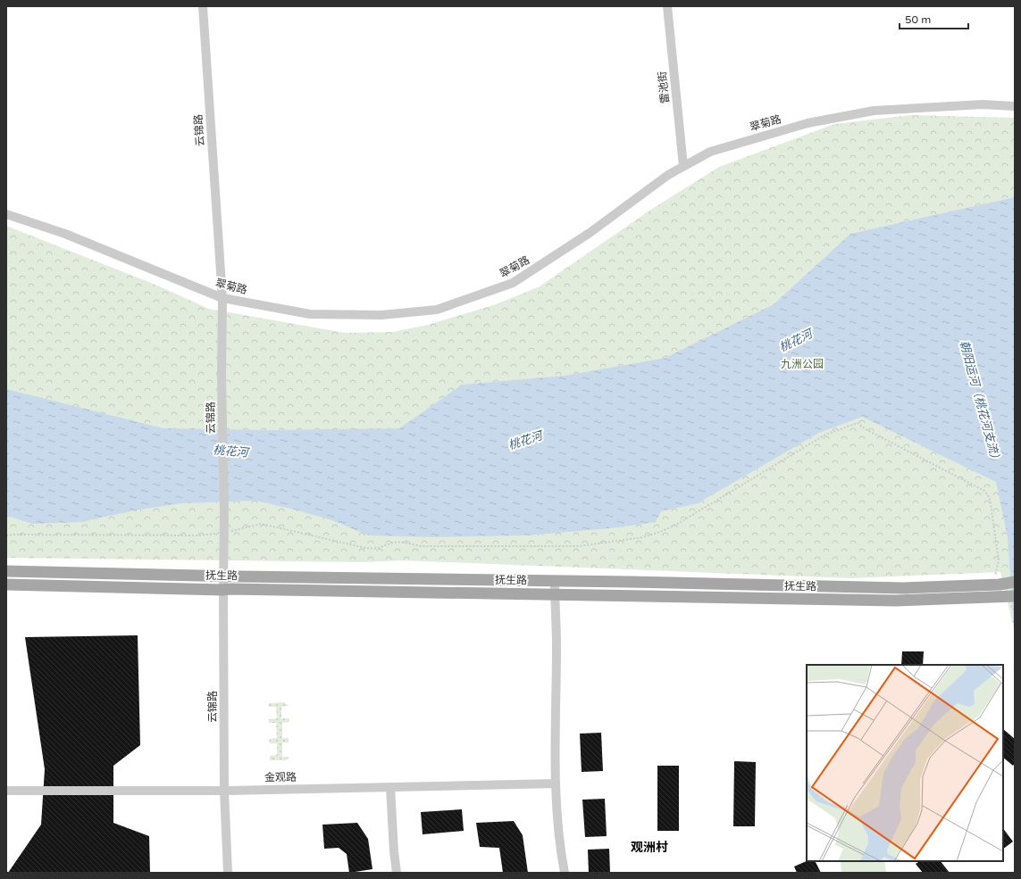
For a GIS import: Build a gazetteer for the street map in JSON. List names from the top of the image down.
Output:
{
  "streets": {
    "main road": ["抚生路"],
    "street": [
      "雷池街",
      "翠菊路",
      "云锦路",
      "金观路"
    ]
  },
  "crossings": [
    ["雷池街", "翠菊路"],
    ["翠菊路", "云锦路"],
    ["云锦路", "抚生路"],
    ["云锦路", "金观路"]
  ],
  "districts": ["观洲村"],
  "water": ["桃花河", "朝阳运河（桃花河支流）"],
  "parks": ["九洲公园"],
  "scale_bar": "50 m"
}
